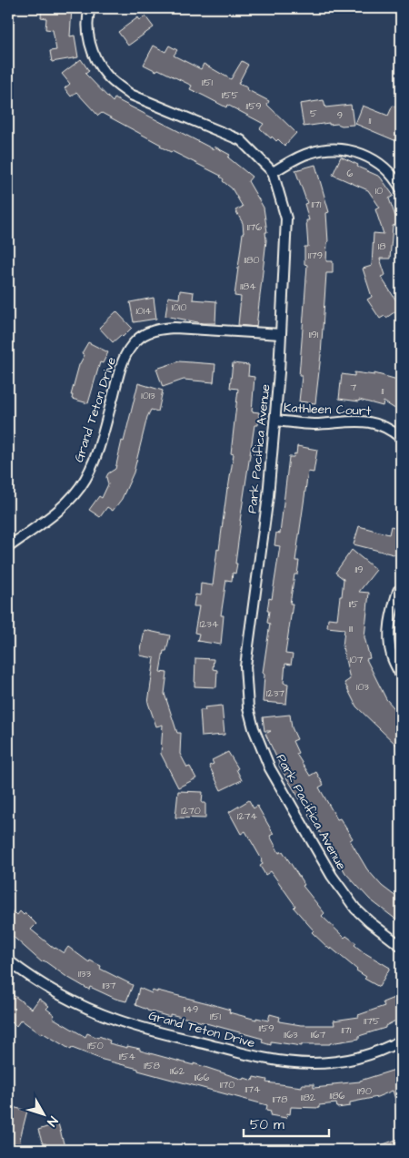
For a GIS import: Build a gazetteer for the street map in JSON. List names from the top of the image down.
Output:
{
  "streets": {
    "street": ["Grand Teton Drive", "Kathleen Court", "Park Pacifica Avenue"]
  },
  "crossings": [
    ["Grand Teton Drive", "Park Pacifica Avenue"],
    ["Kathleen Court", "Park Pacifica Avenue"]
  ],
  "house_numbers": [
    "1151",
    "1155",
    "1159",
    "5",
    "9",
    "11",
    "6",
    "10",
    "1171",
    "1176",
    "18",
    "1179",
    "1180",
    "1184",
    "1010",
    "1014",
    "1191",
    "7",
    "11",
    "1013",
    "119",
    "115",
    "1234",
    "111",
    "107",
    "103",
    "1237",
    "1270",
    "1274",
    "1133",
    "1137",
    "1149",
    "1151",
    "1175",
    "1159",
    "1171",
    "1163",
    "1167",
    "1150",
    "1154",
    "1158",
    "1162",
    "1166",
    "1170",
    "1174",
    "1190",
    "1186",
    "1182",
    "1178"
  ],
  "scale_bar": "50 m",
  "north": "bottom right"
}
